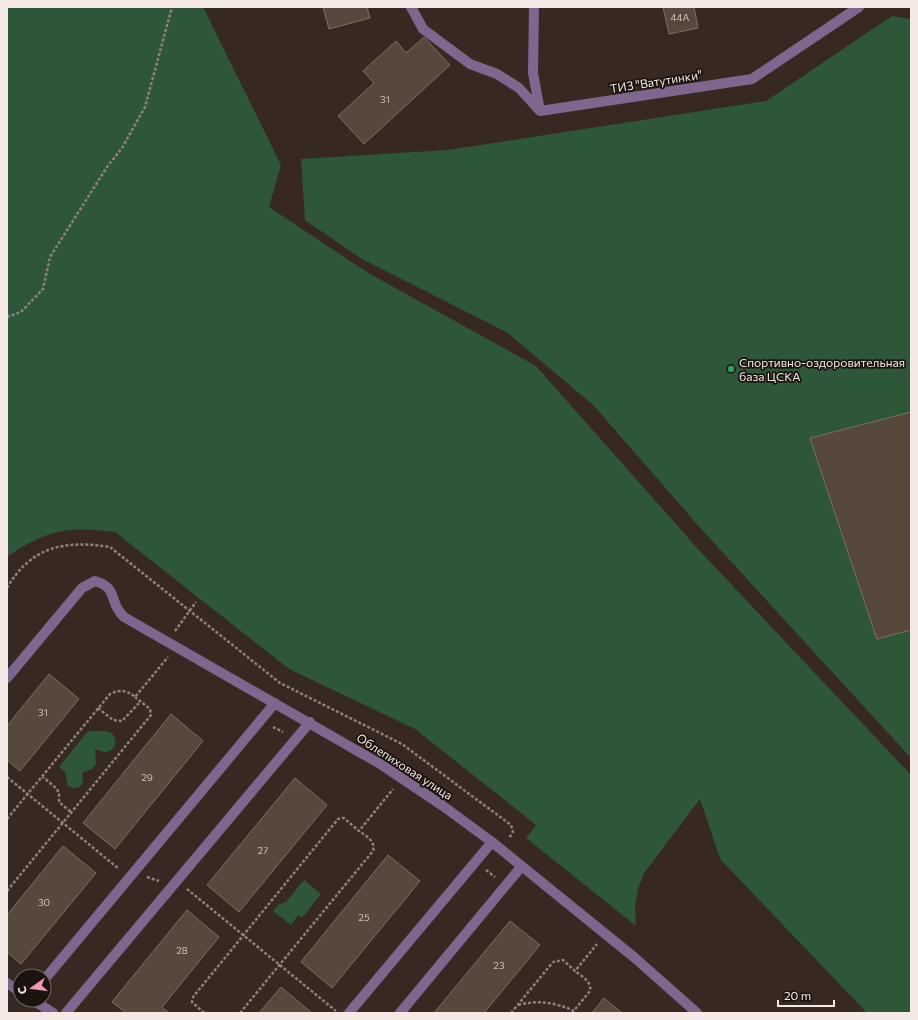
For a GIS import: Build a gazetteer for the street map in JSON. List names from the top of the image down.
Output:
{
  "streets": {
    "street": ["ТИЗ \"Ватутинки\"", "Облепиховая улица"]
  },
  "places": ["Спортивно-оздоровительная база ЦСКА"],
  "house_numbers": [
    "44А",
    "31",
    "31",
    "29",
    "27",
    "30",
    "25",
    "28",
    "23"
  ],
  "scale_bar": "20 m",
  "north": "left"
}
